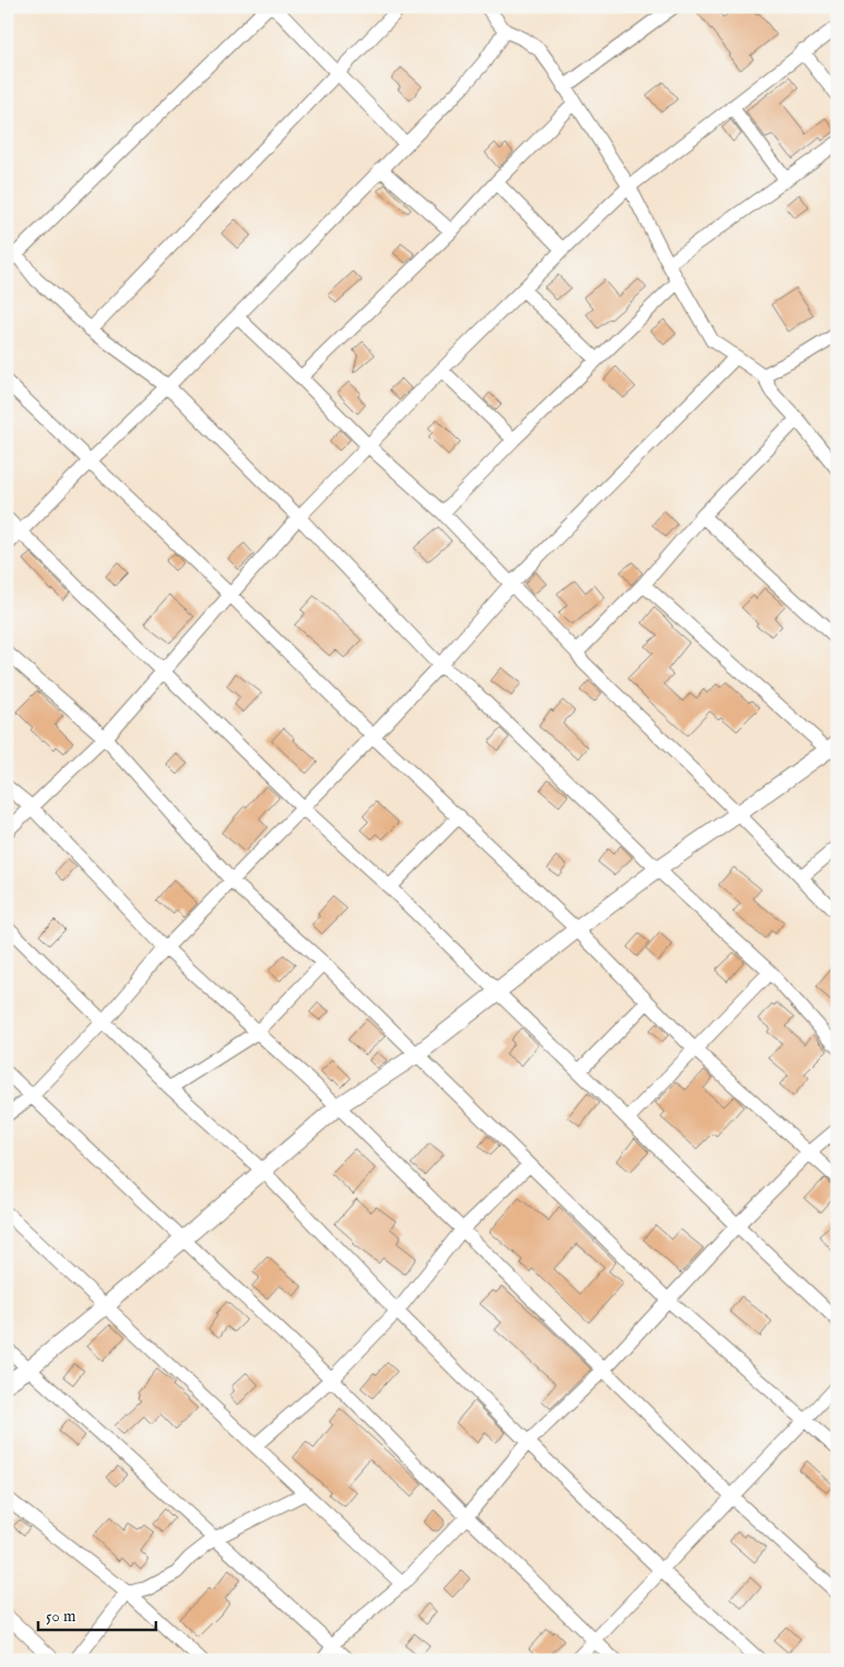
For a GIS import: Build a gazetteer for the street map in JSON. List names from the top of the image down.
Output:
{
  "scale_bar": "50 m"
}
